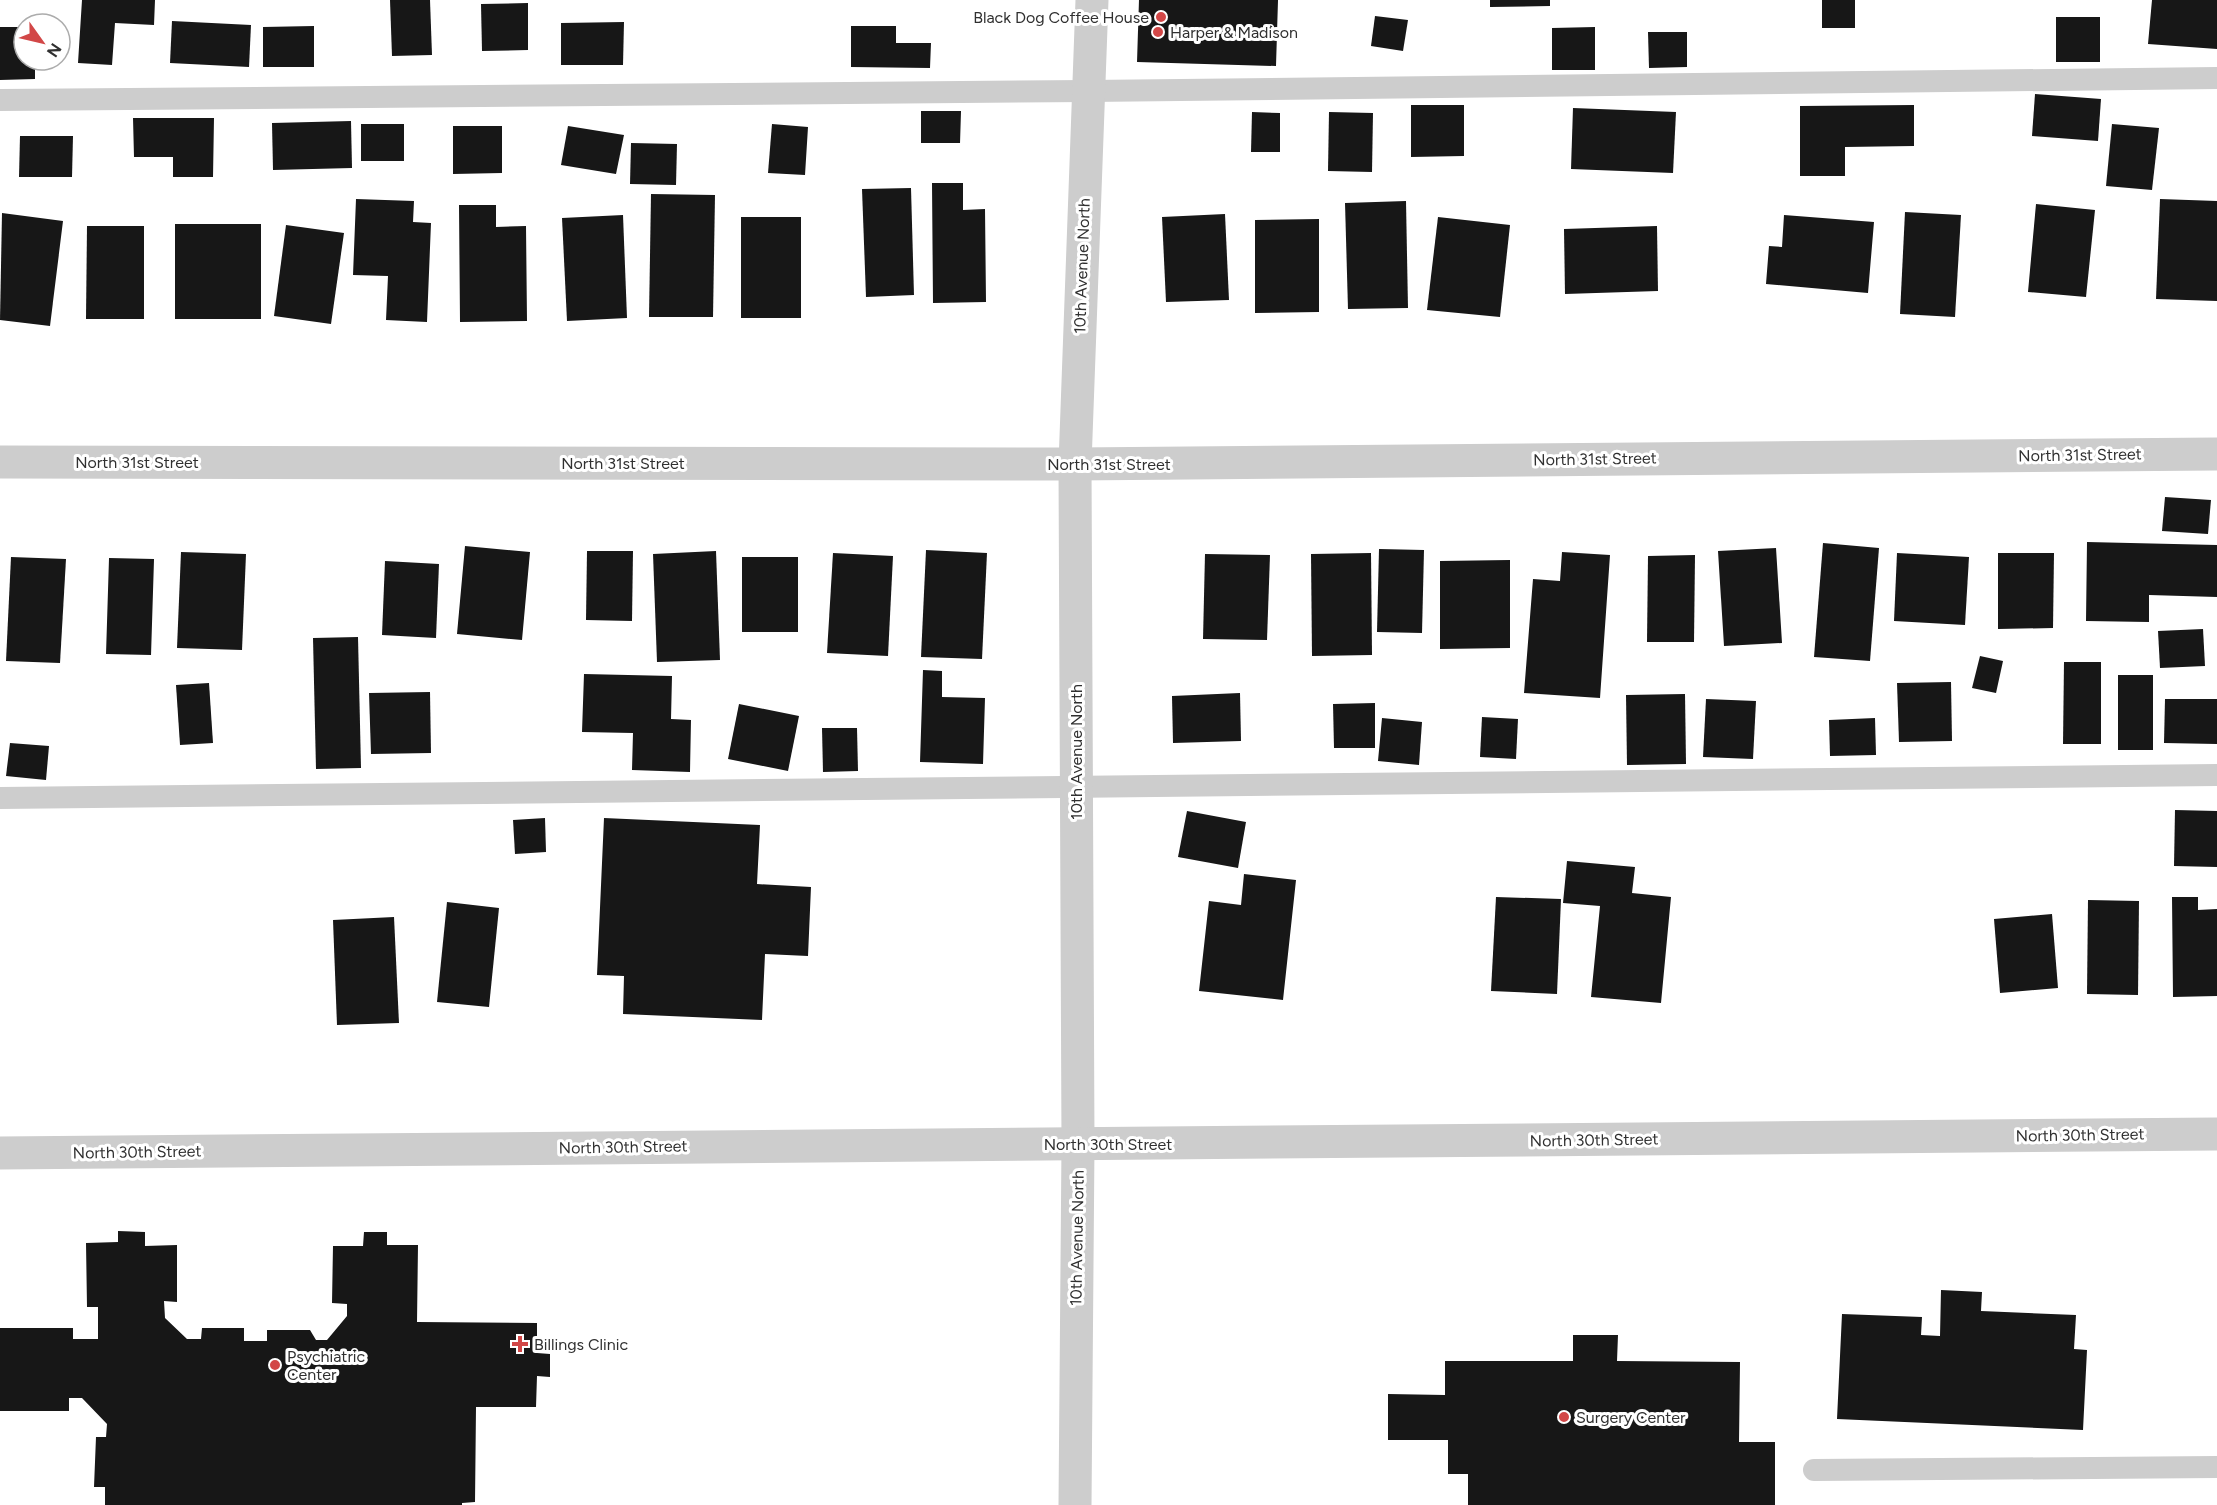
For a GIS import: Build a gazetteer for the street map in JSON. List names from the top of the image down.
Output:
{
  "streets": {
    "street": ["10th Avenue North", "North 31st Street", "North 30th Street"]
  },
  "crossings": [
    ["10th Avenue North", "North 31st Street"],
    ["10th Avenue North", "North 30th Street"]
  ],
  "places": {
    "other": [
      "Black Dog Coffee House",
      "Harper & Madison",
      "Psychiatric Center",
      "Surgery Center"
    ],
    "health": ["Billings Clinic"]
  },
  "north": "bottom right"
}
